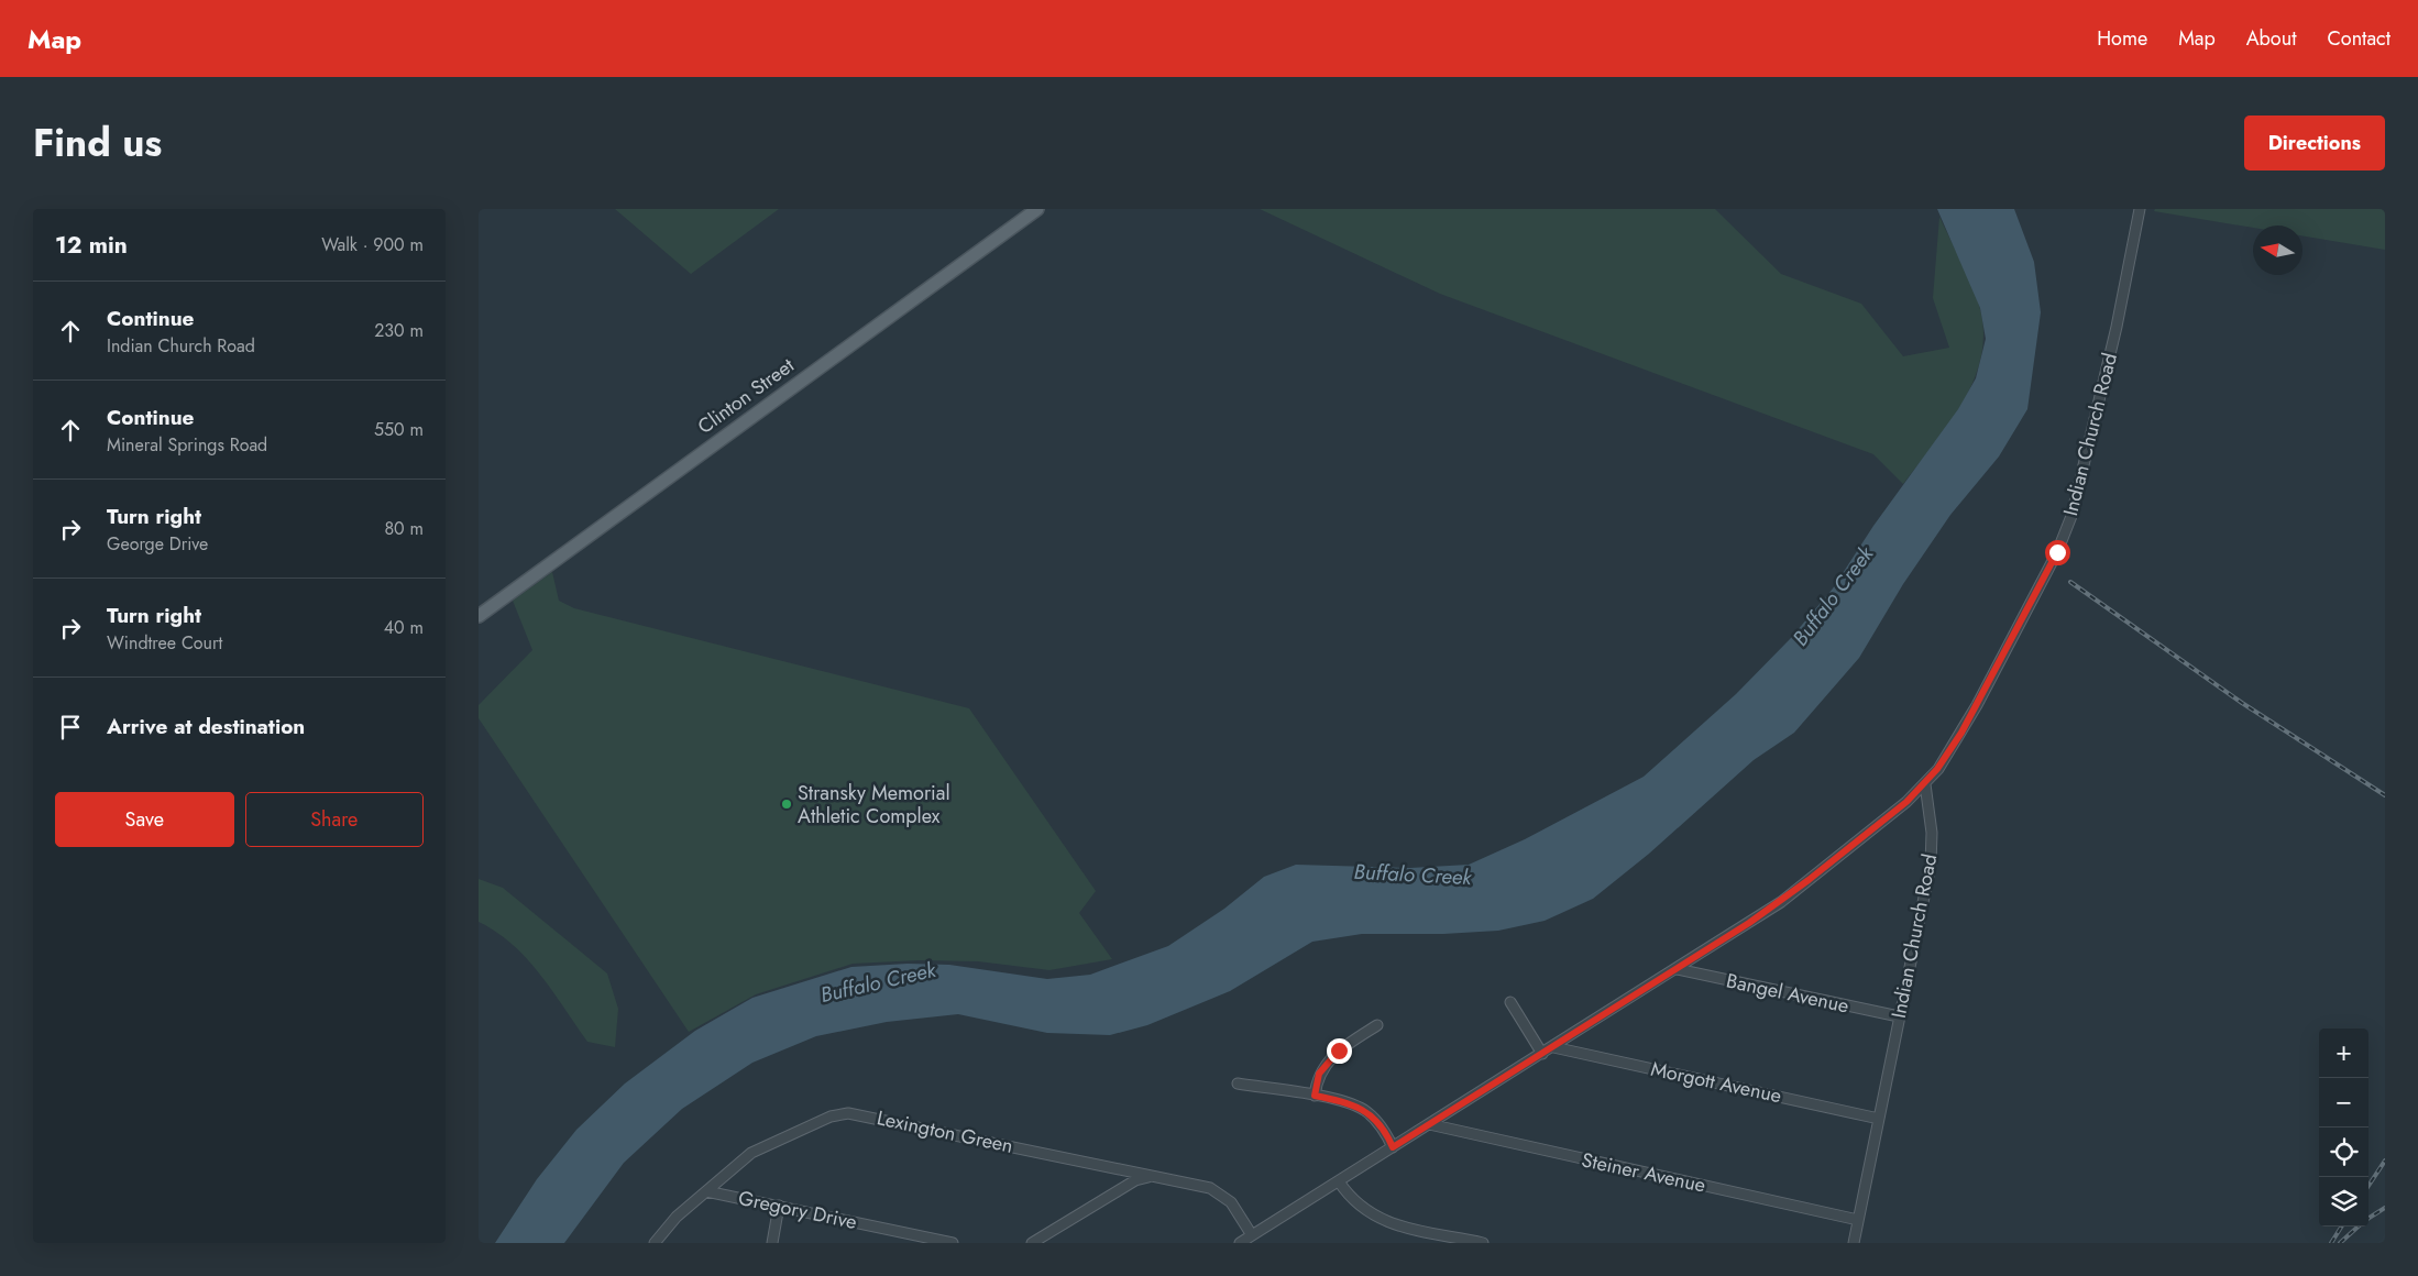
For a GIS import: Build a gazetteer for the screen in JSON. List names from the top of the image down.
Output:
{
  "streets": {
    "main road": ["Clinton Street"],
    "street": [
      "Indian Church Road",
      "Bangel Avenue",
      "Morgott Avenue",
      "Lexington Green",
      "Steiner Avenue",
      "Gregory Drive"
    ]
  },
  "crossings": [
    ["Indian Church Road", "Bangel Avenue"],
    ["Indian Church Road", "Morgott Avenue"],
    ["Indian Church Road", "Steiner Avenue"],
    ["Lexington Green", "Gregory Drive"]
  ],
  "water": ["Buffalo Creek"],
  "places": ["Stransky Memorial Athletic Complex"],
  "north": "left",
  "page": {
    "header": "Map",
    "nav": [
      "Home",
      "Map",
      "About",
      "Contact"
    ],
    "title": "Find us",
    "buttons": [
      "Directions",
      ["Save", "Share"]
    ],
    "heading": ["12 min", "Walk · 900 m"],
    "list": [
      ["Continue", "Indian Church Road", "230 m"],
      ["Continue", "Mineral Springs Road", "550 m"],
      ["Turn right", "George Drive", "80 m"],
      ["Turn right", "Windtree Court", "40 m"],
      "Arrive at destination"
    ],
    "map_buttons": ["+", "−"]
  }
}
